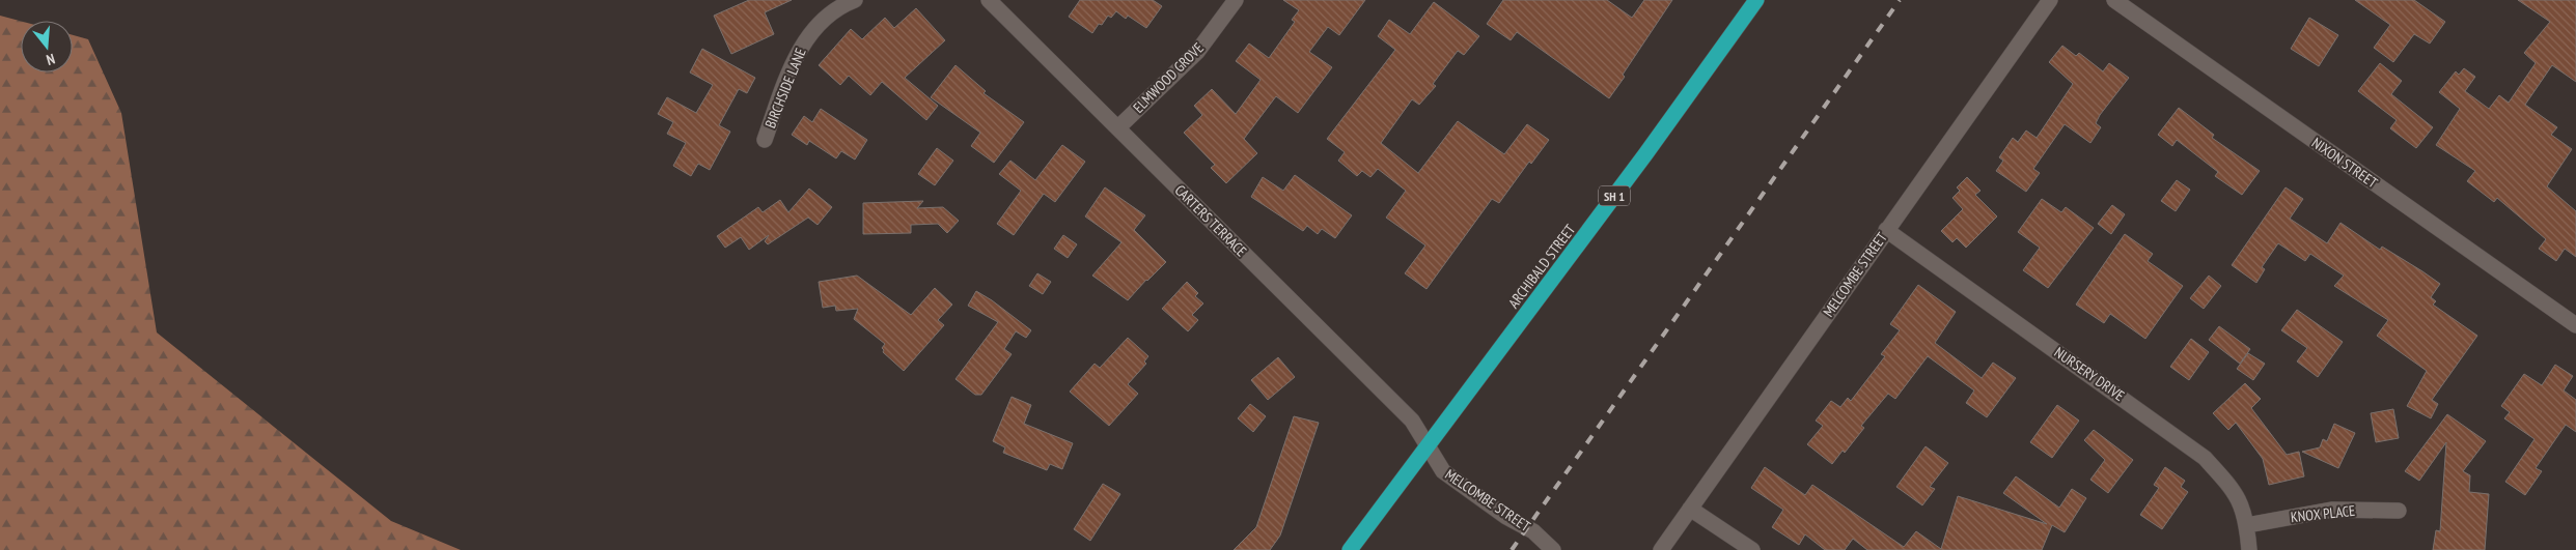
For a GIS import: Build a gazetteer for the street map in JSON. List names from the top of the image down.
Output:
{
  "streets": {
    "highway": ["SH 1", "ARCHIBALD STREET"],
    "street": [
      "ELMWOOD GROVE",
      "BIRCHSIDE LANE",
      "NIXON STREET",
      "CARTERS TERRACE",
      "MELCOMBE STREET",
      "NURSERY DRIVE",
      "KNOX PLACE"
    ]
  },
  "crossings": [
    ["ELMWOOD GROVE", "CARTERS TERRACE"],
    ["CARTERS TERRACE", "ARCHIBALD STREET"],
    ["CARTERS TERRACE", "MELCOMBE STREET"],
    ["ARCHIBALD STREET", "MELCOMBE STREET"],
    ["MELCOMBE STREET", "NURSERY DRIVE"],
    ["NURSERY DRIVE", "KNOX PLACE"]
  ],
  "north": "bottom"
}
